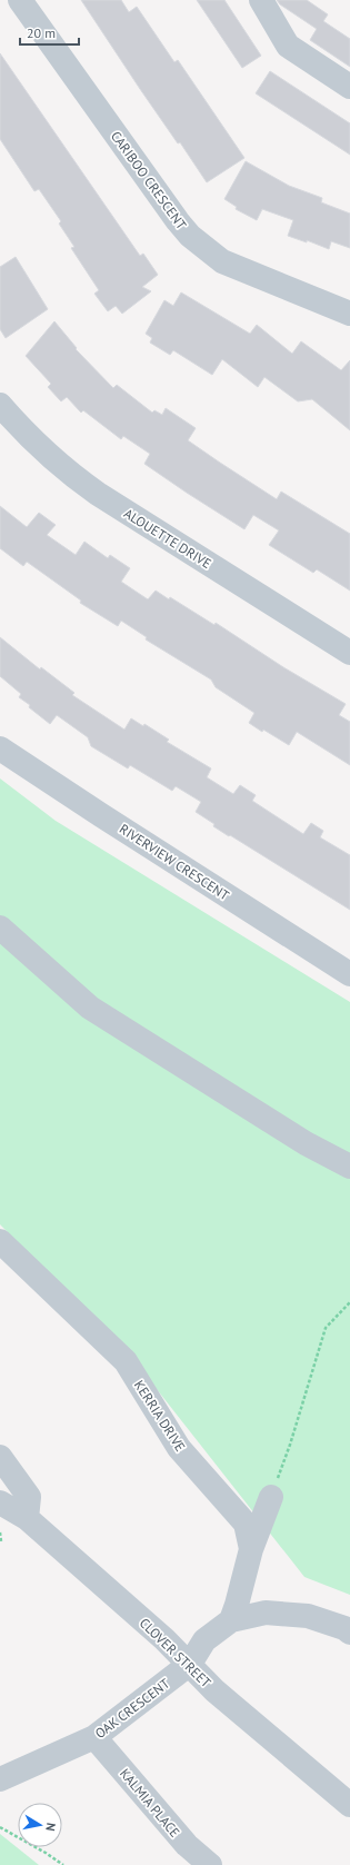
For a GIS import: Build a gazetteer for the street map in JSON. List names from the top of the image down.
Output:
{
  "streets": {
    "street": [
      "CARIBOO CRESCENT",
      "ALOUETTE DRIVE",
      "RIVERVIEW CRESCENT",
      "KERRIA DRIVE",
      "CLOVER STREET",
      "OAK CRESCENT",
      "KALMIA PLACE"
    ]
  },
  "crossings": [
    ["KERRIA DRIVE", "OAK CRESCENT"],
    ["CLOVER STREET", "OAK CRESCENT"],
    ["OAK CRESCENT", "KALMIA PLACE"]
  ],
  "scale_bar": "20 m",
  "north": "right"
}
